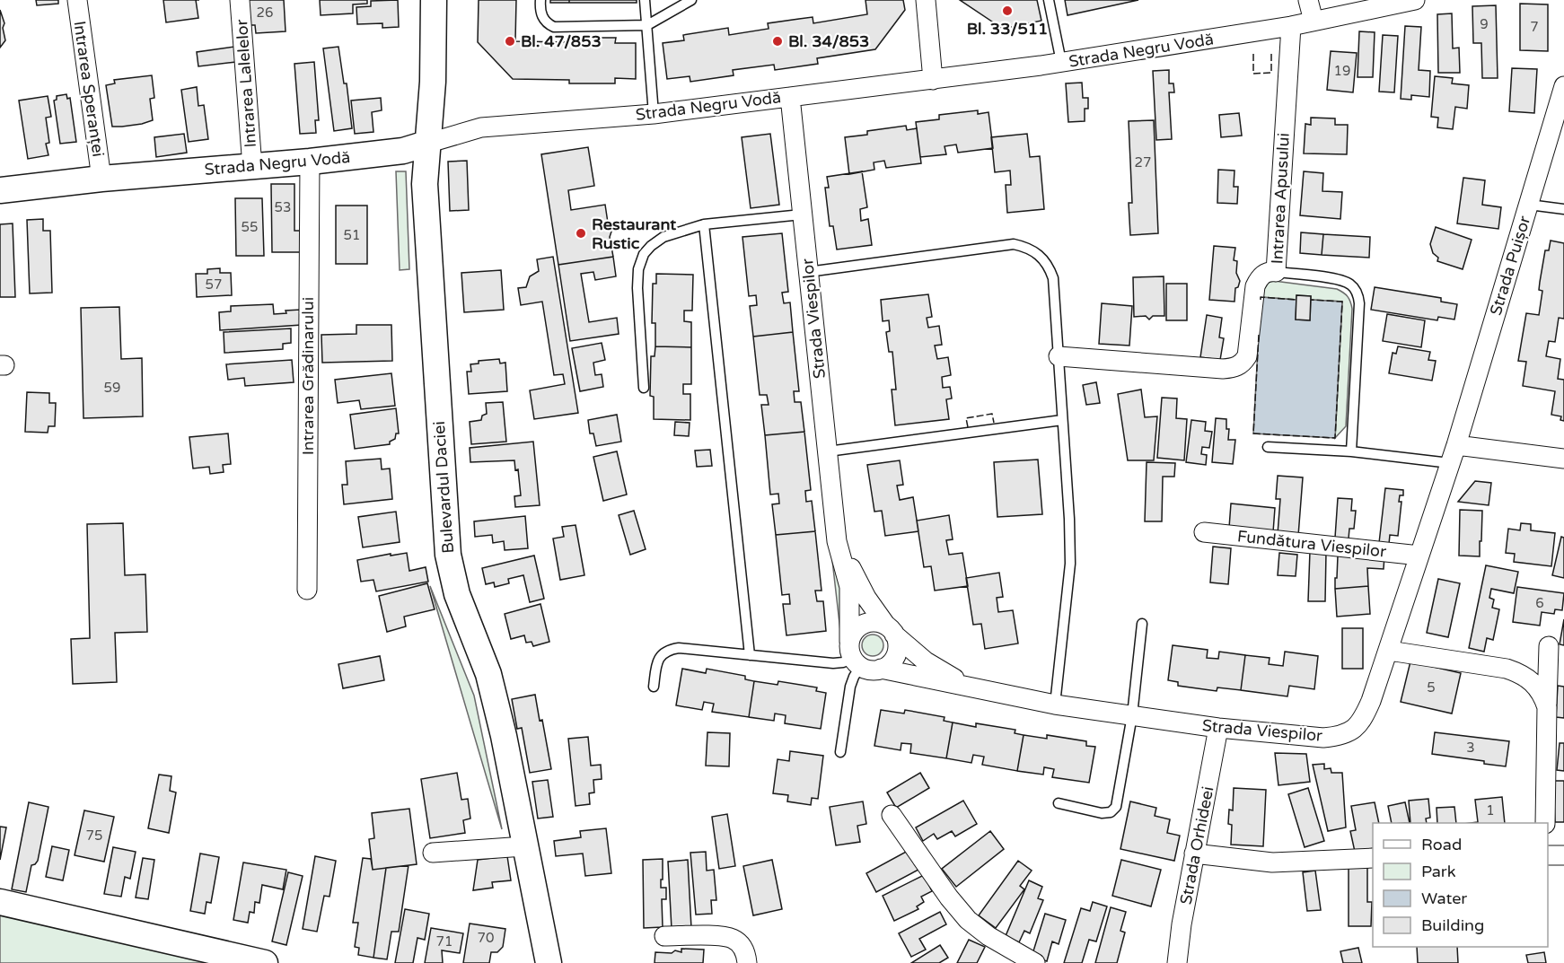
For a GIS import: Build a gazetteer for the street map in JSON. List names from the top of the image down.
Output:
{
  "streets": {
    "street": [
      "Strada Negru Vodă",
      "Intrarea Lalelelor",
      "Intrarea Speranței",
      "Intrarea Apusului",
      "Strada Puișor",
      "Strada Viespilor",
      "Intrarea Grădinarului",
      "Bulevardul Daciei",
      "Fundătura Viespilor",
      "Strada Orhideei"
    ]
  },
  "crossings": [
    ["Strada Negru Vodă", "Intrarea Lalelelor"],
    ["Strada Negru Vodă", "Intrarea Speranței"],
    ["Strada Negru Vodă", "Intrarea Apusului"],
    ["Strada Negru Vodă", "Strada Viespilor"],
    ["Strada Negru Vodă", "Intrarea Grădinarului"],
    ["Strada Negru Vodă", "Bulevardul Daciei"],
    ["Strada Puișor", "Strada Viespilor"],
    ["Strada Viespilor", "Fundătura Viespilor"],
    ["Strada Viespilor", "Strada Orhideei"]
  ],
  "places": [
    "Bl. 33/511",
    "Bl. 47/853",
    "Bl. 34/853",
    "Restaurant Rustic"
  ],
  "house_numbers": [
    "26",
    "9",
    "7",
    "19",
    "27",
    "53",
    "55",
    "51",
    "57",
    "59",
    "6",
    "5",
    "3",
    "1",
    "75",
    "70",
    "71"
  ],
  "legend": [
    "Road",
    "Park",
    "Water",
    "Building"
  ]
}
